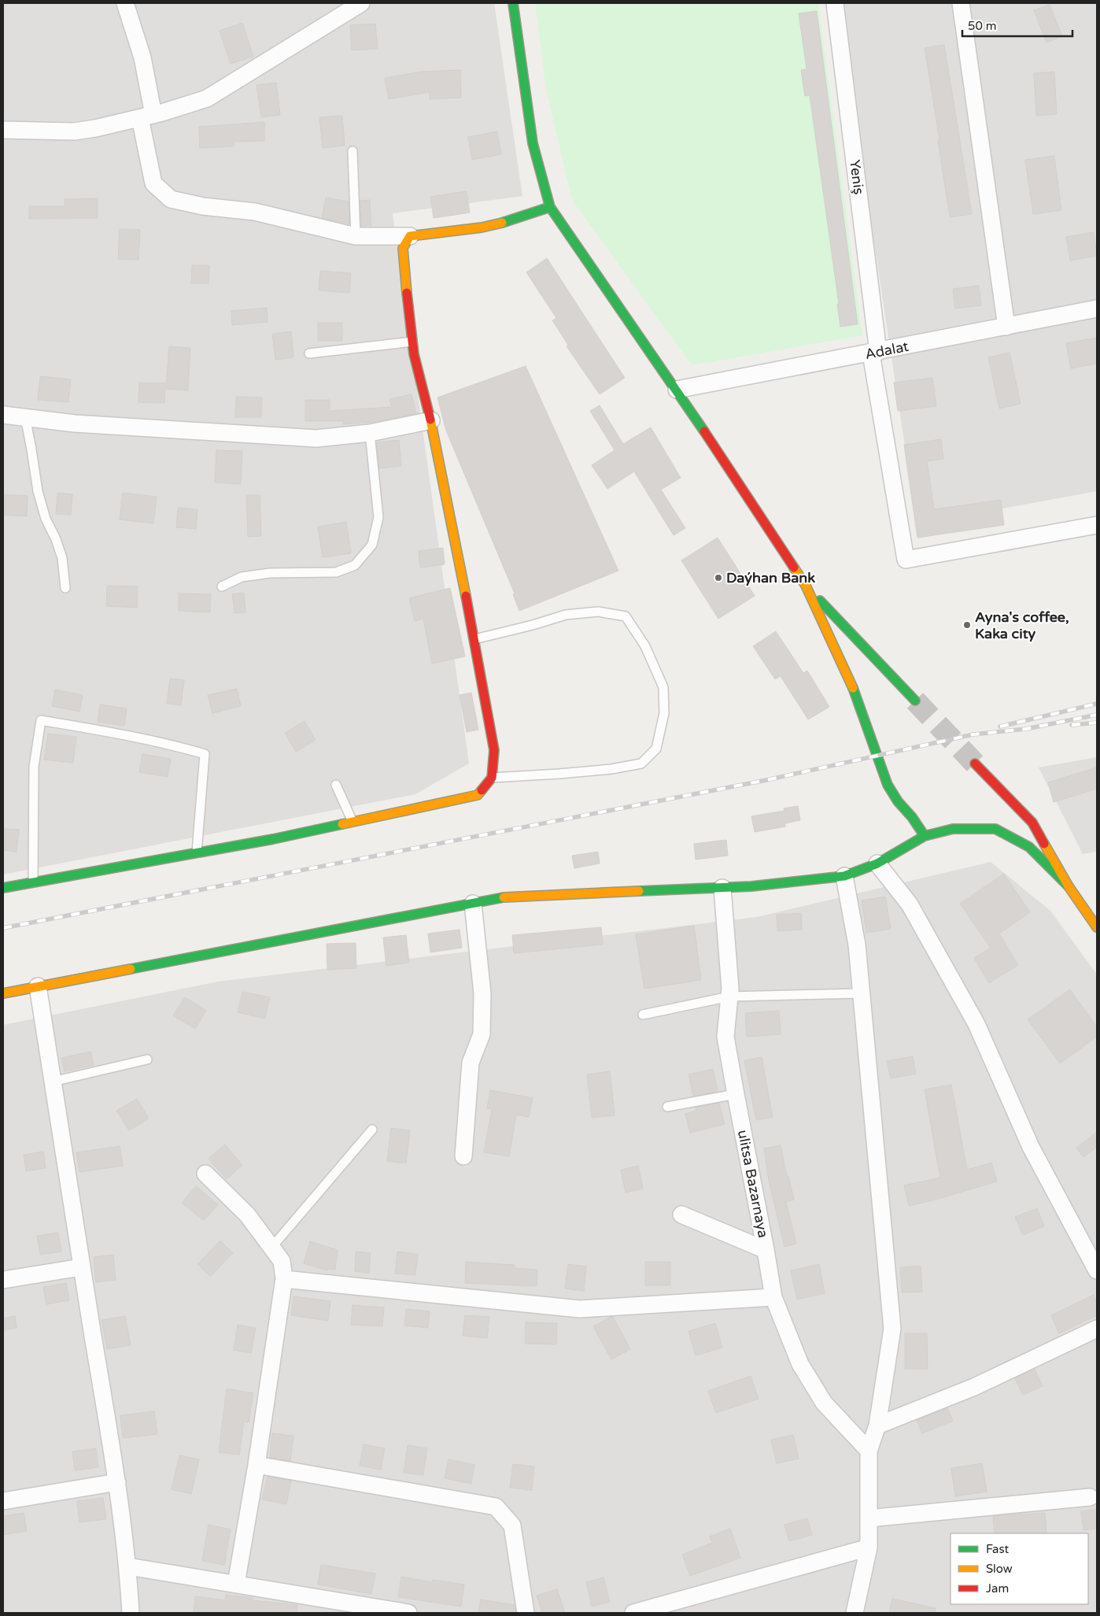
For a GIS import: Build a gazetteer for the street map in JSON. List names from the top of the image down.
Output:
{
  "streets": {
    "street": ["Yeniş", "Adalat", "ulitsa Bazarnaya"]
  },
  "crossings": [
    ["Yeniş", "Adalat"]
  ],
  "places": ["Daýhan Bank", "Ayna's coffee, Kaka city"],
  "legend": ["Fast", "Slow", "Jam"],
  "scale_bar": "50 m"
}
